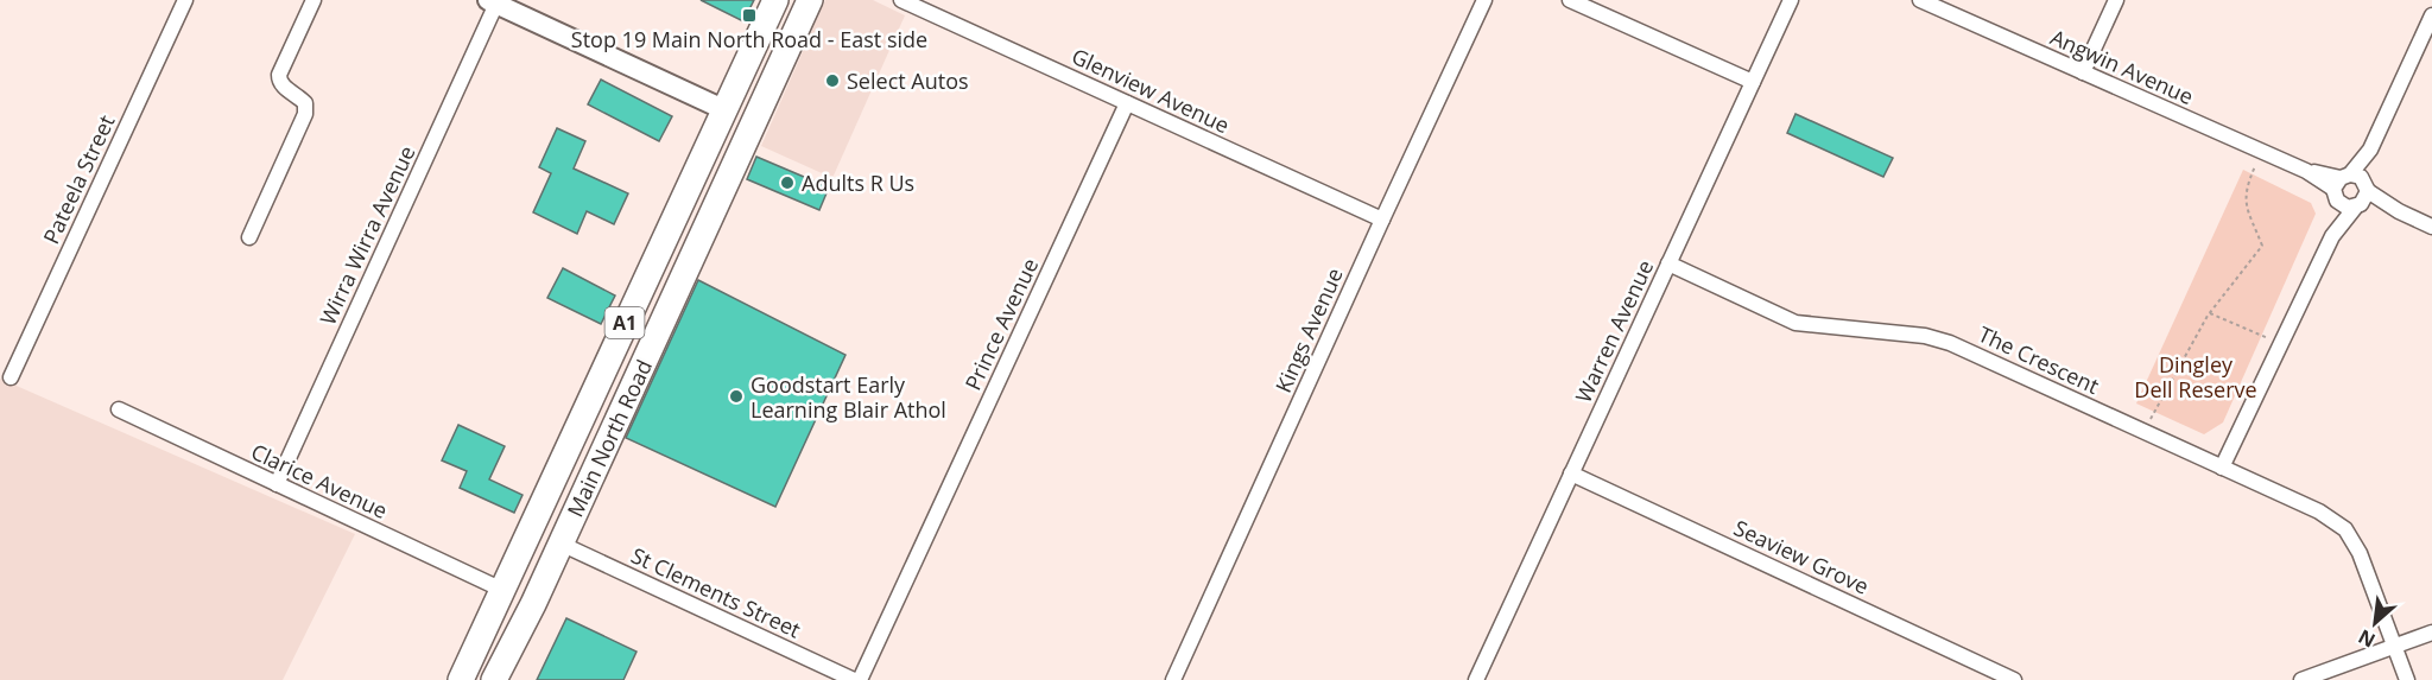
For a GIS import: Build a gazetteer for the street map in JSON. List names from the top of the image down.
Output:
{
  "streets": {
    "highway": ["A1", "Main North Road"],
    "street": [
      "Angwin Avenue",
      "Glenview Avenue",
      "Pateela Street",
      "Wirra Wirra Avenue",
      "Prince Avenue",
      "Kings Avenue",
      "Warren Avenue",
      "The Crescent",
      "Clarice Avenue",
      "Seaview Grove",
      "St Clements Street"
    ]
  },
  "crossings": [
    ["Glenview Avenue", "Prince Avenue"],
    ["Glenview Avenue", "Kings Avenue"],
    ["Wirra Wirra Avenue", "Clarice Avenue"],
    ["Warren Avenue", "The Crescent"],
    ["Warren Avenue", "Seaview Grove"],
    ["Main North Road", "Clarice Avenue"],
    ["Main North Road", "St Clements Street"]
  ],
  "parks": ["Dingley Dell Reserve"],
  "places": {
    "transit": ["Stop 19 Main North Road - East side"],
    "other": ["Select Autos", "Adults R Us", "Goodstart Early Learning Blair Athol"]
  },
  "north": "bottom left"
}
